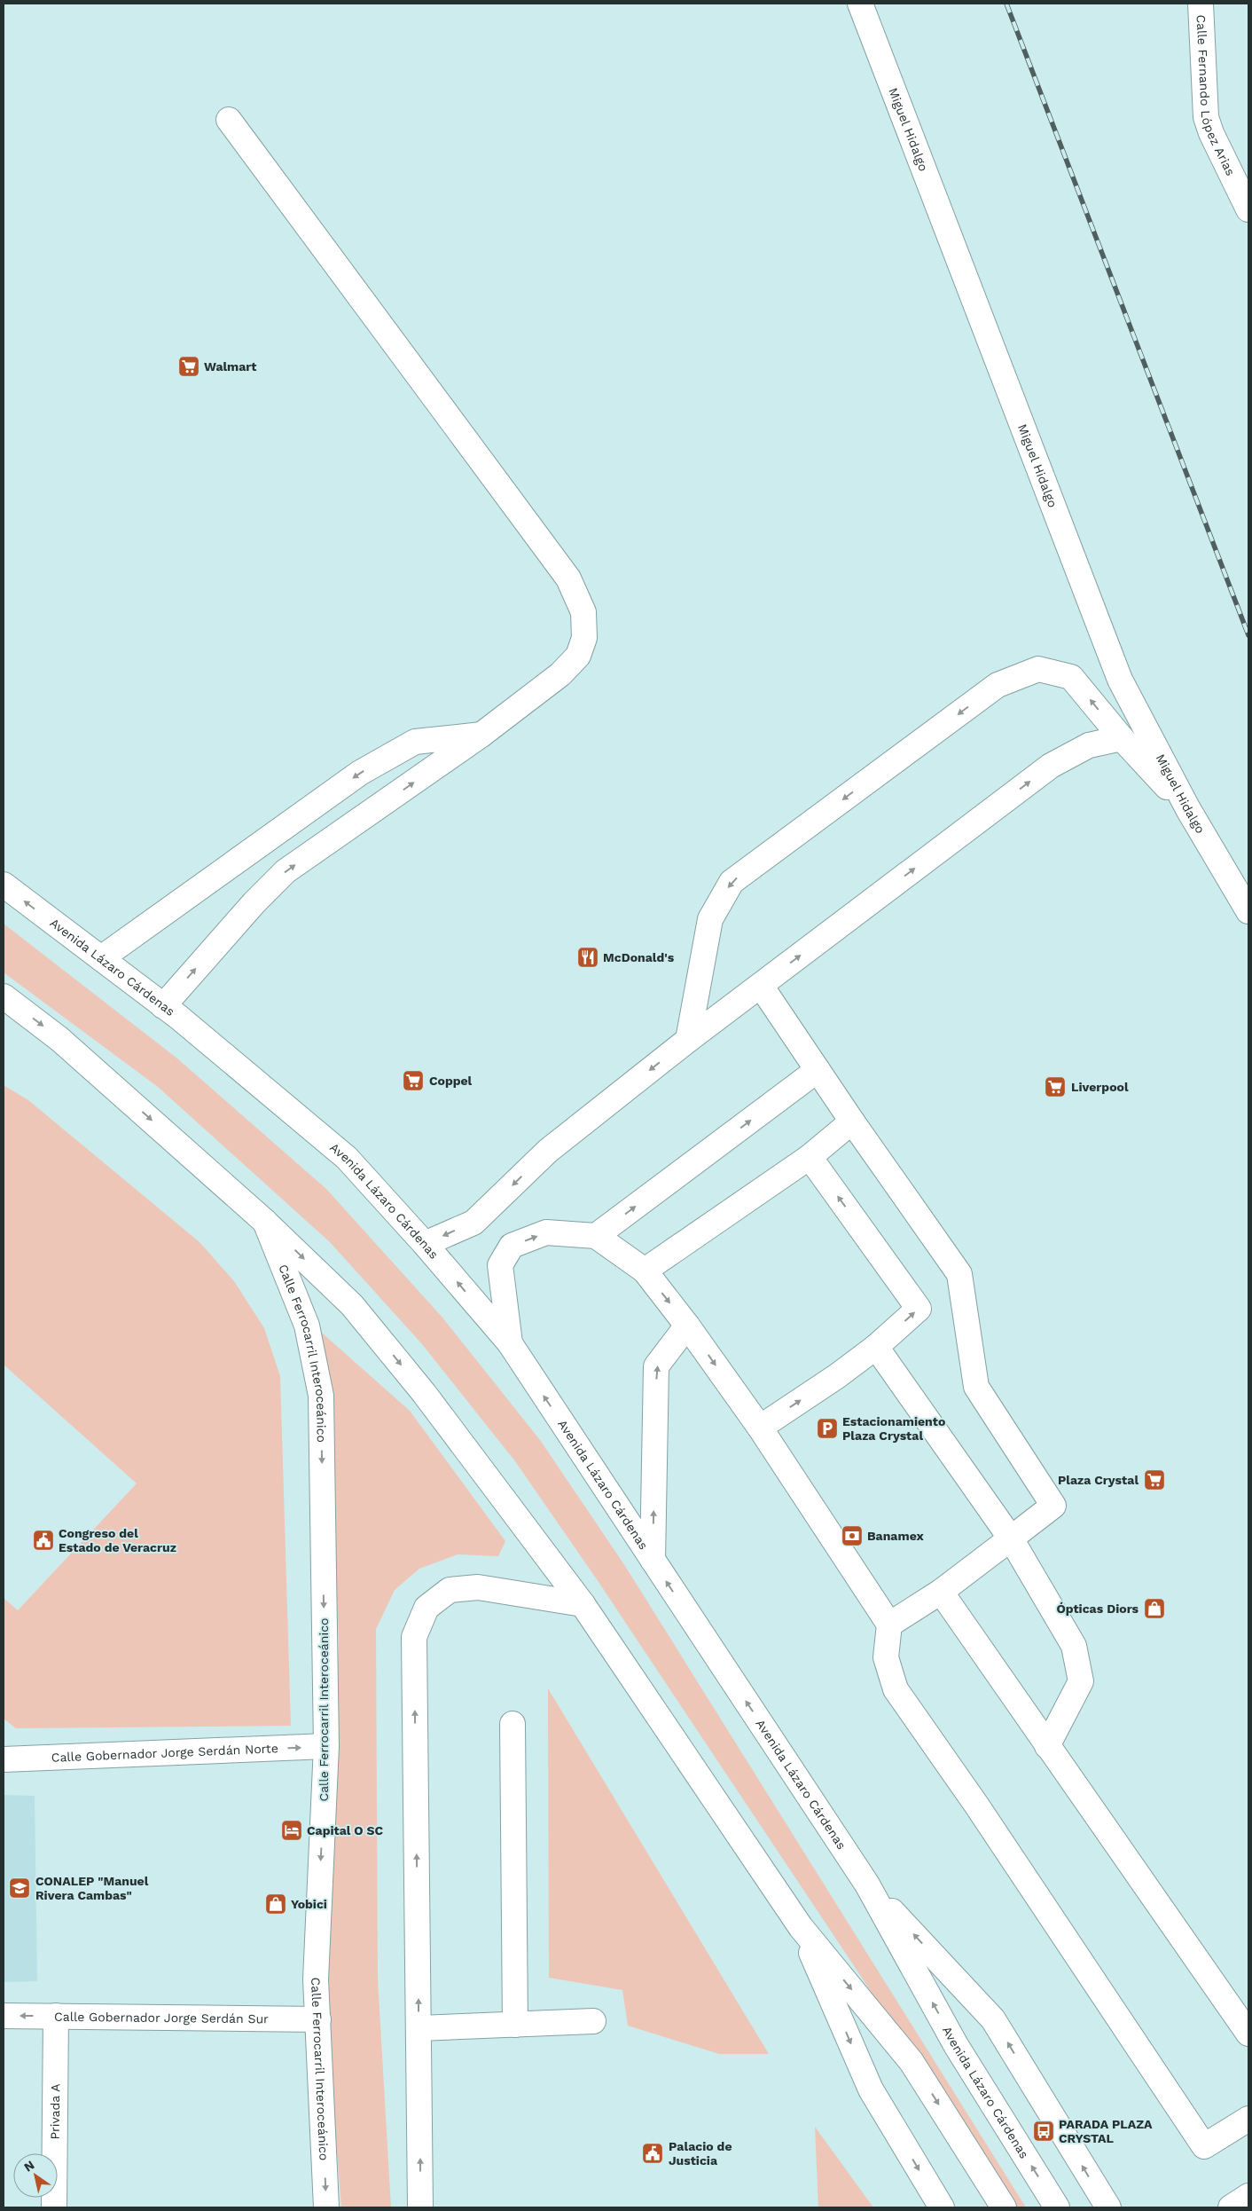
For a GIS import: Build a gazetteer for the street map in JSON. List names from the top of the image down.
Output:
{
  "streets": {
    "main road": [
      "Calle Fernando López Arias",
      "Miguel Hidalgo",
      "Avenida Lázaro Cárdenas",
      "Calle Ferrocarril Interoceánico",
      "Calle Gobernador Jorge Serdán Norte",
      "Calle Gobernador Jorge Serdán Sur",
      "Privada A"
    ]
  },
  "crossings": [
    ["Calle Ferrocarril Interoceánico", "Calle Gobernador Jorge Serdán Norte"],
    ["Calle Ferrocarril Interoceánico", "Calle Gobernador Jorge Serdán Sur"],
    ["Calle Gobernador Jorge Serdán Sur", "Privada A"]
  ],
  "one_way": ["Calle Gobernador Jorge Serdán Norte"],
  "places": {
    "supermarket": [
      "Walmart",
      "Coppel",
      "Liverpool",
      "Plaza Crystal"
    ],
    "restaurant": ["McDonald's"],
    "parking": ["Estacionamiento Plaza Crystal"],
    "bank": ["Banamex"],
    "public building": ["Congreso del Estado de Veracruz", "Palacio de Justicia"],
    "shop": ["Ópticas Diors", "Yobici"],
    "hotel": ["Capital O SC"],
    "school or university": ["CONALEP \"Manuel Rivera Cambas\""],
    "bus stop": ["PARADA PLAZA CRYSTAL"]
  },
  "north": "top left"
}
